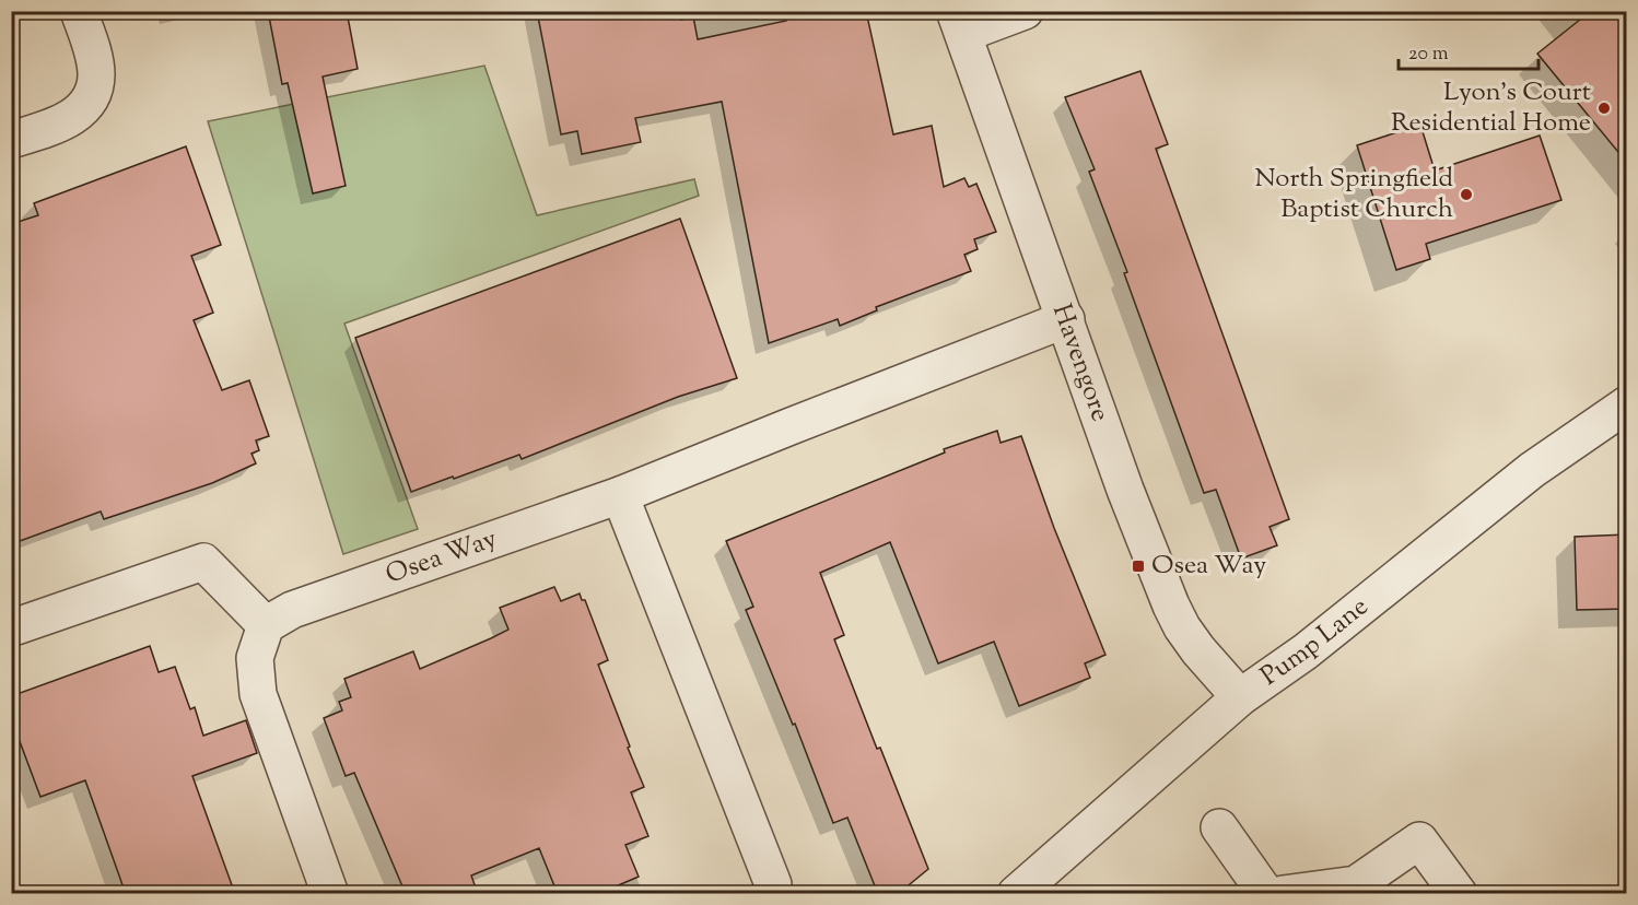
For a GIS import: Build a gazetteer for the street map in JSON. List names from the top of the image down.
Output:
{
  "streets": {
    "street": ["Havengore", "Osea Way", "Pump Lane"]
  },
  "crossings": [
    ["Havengore", "Osea Way"],
    ["Havengore", "Pump Lane"]
  ],
  "places": {
    "other": ["Lyon's Court Residential Home", "North Springfield Baptist Church"],
    "transit": ["Osea Way"]
  },
  "scale_bar": "20 m"
}
